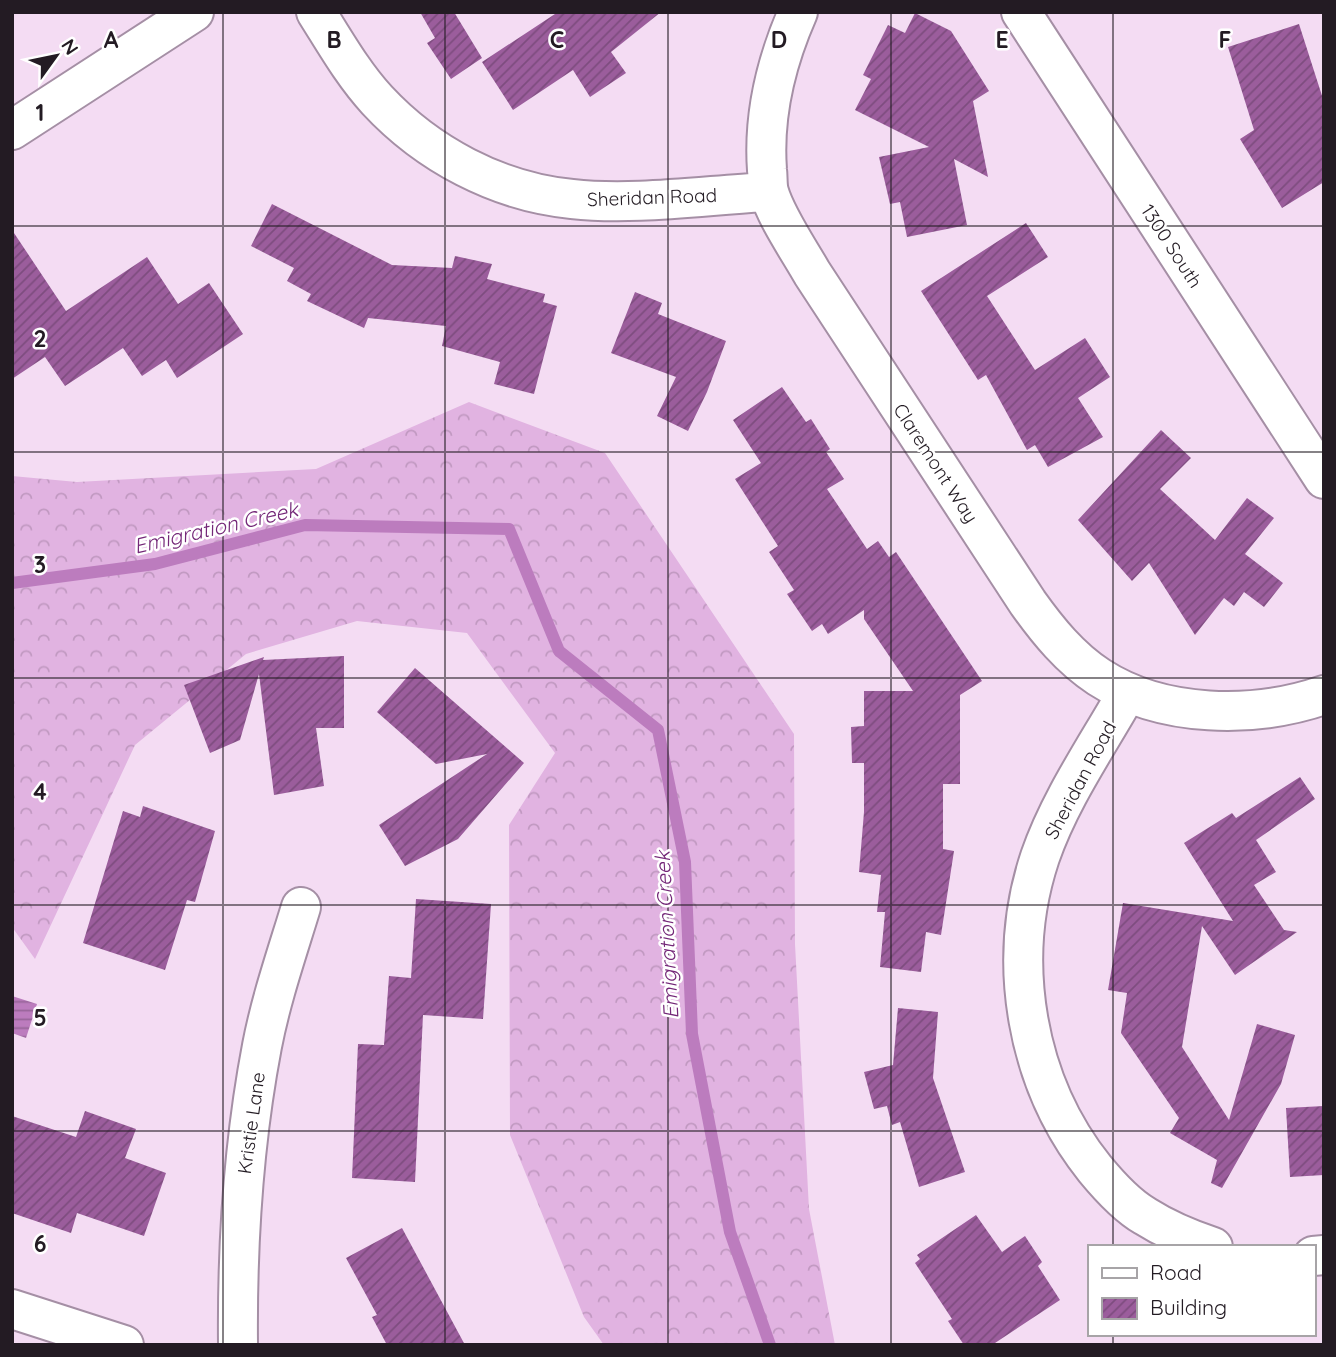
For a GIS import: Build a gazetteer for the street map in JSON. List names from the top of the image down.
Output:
{
  "streets": {
    "street": [
      "Sheridan Road",
      "1300 South",
      "Claremont Way",
      "Kristie Lane"
    ]
  },
  "crossings": [
    ["Sheridan Road", "Claremont Way"]
  ],
  "water": ["Emigration Creek"],
  "legend": ["Road", "Building"],
  "north": "top right",
  "grid": {
    "columns": [
      "A",
      "B",
      "C",
      "D",
      "E",
      "F"
    ],
    "rows": [
      "1",
      "2",
      "3",
      "4",
      "5",
      "6"
    ]
  }
}
